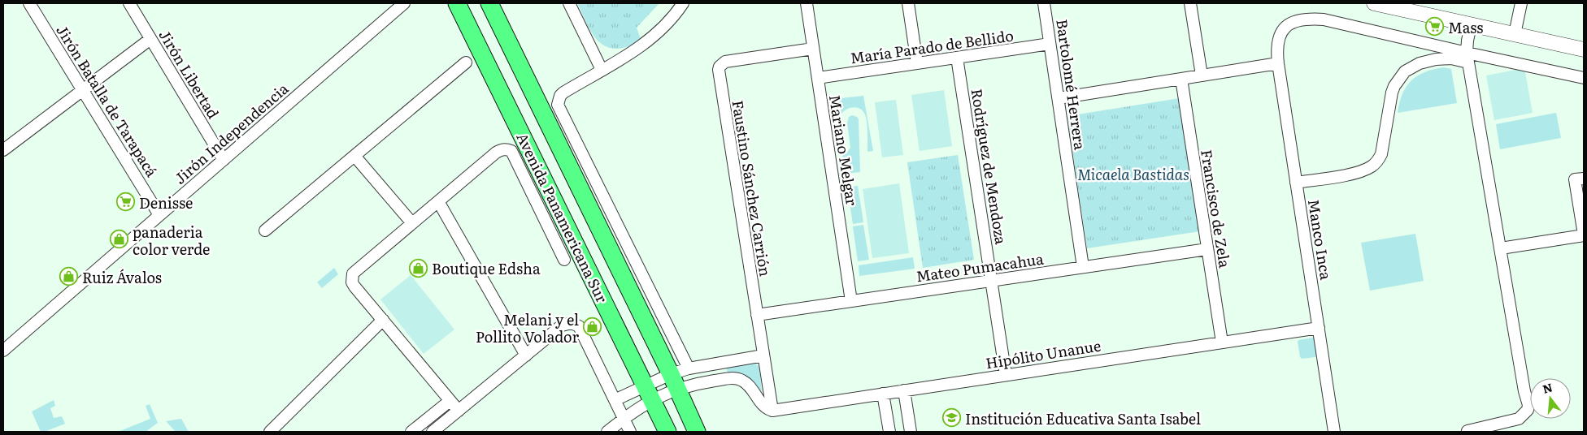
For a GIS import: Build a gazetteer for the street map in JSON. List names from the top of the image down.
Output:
{
  "streets": {
    "main road": ["Avenida Panamericana Sur"],
    "street": [
      "María Parado de Bellido",
      "Jirón Libertad",
      "Bartolomé Herrera",
      "Jirón Batalla de Tarapacá",
      "Jirón Independencia",
      "Mariano Melgar",
      "Rodríguez de Mendoza",
      "Faustino Sánchez Carrión",
      "Francisco de Zela",
      "Manco Inca",
      "Mateo Pumacahua",
      "Hipólito Unanue"
    ]
  },
  "crossings": [
    ["María Parado de Bellido", "Bartolomé Herrera"],
    ["María Parado de Bellido", "Mariano Melgar"],
    ["María Parado de Bellido", "Rodríguez de Mendoza"],
    ["Jirón Libertad", "Jirón Independencia"],
    ["Bartolomé Herrera", "Mateo Pumacahua"],
    ["Jirón Batalla de Tarapacá", "Jirón Independencia"],
    ["Mariano Melgar", "Faustino Sánchez Carrión"],
    ["Mariano Melgar", "Mateo Pumacahua"],
    ["Rodríguez de Mendoza", "Mateo Pumacahua"],
    ["Rodríguez de Mendoza", "Hipólito Unanue"],
    ["Faustino Sánchez Carrión", "Mateo Pumacahua"],
    ["Faustino Sánchez Carrión", "Hipólito Unanue"],
    ["Francisco de Zela", "Mateo Pumacahua"],
    ["Francisco de Zela", "Hipólito Unanue"],
    ["Manco Inca", "Hipólito Unanue"]
  ],
  "parks": ["Micaela Bastidas"],
  "places": {
    "supermarket": ["Mass", "Denisse"],
    "shop": [
      "panaderia color verde",
      "Boutique Edsha",
      "Ruiz Ávalos",
      "Melani y el Pollito Volador"
    ],
    "school or university": ["Institución Educativa Santa Isabel"]
  },
  "north": "top"
}
